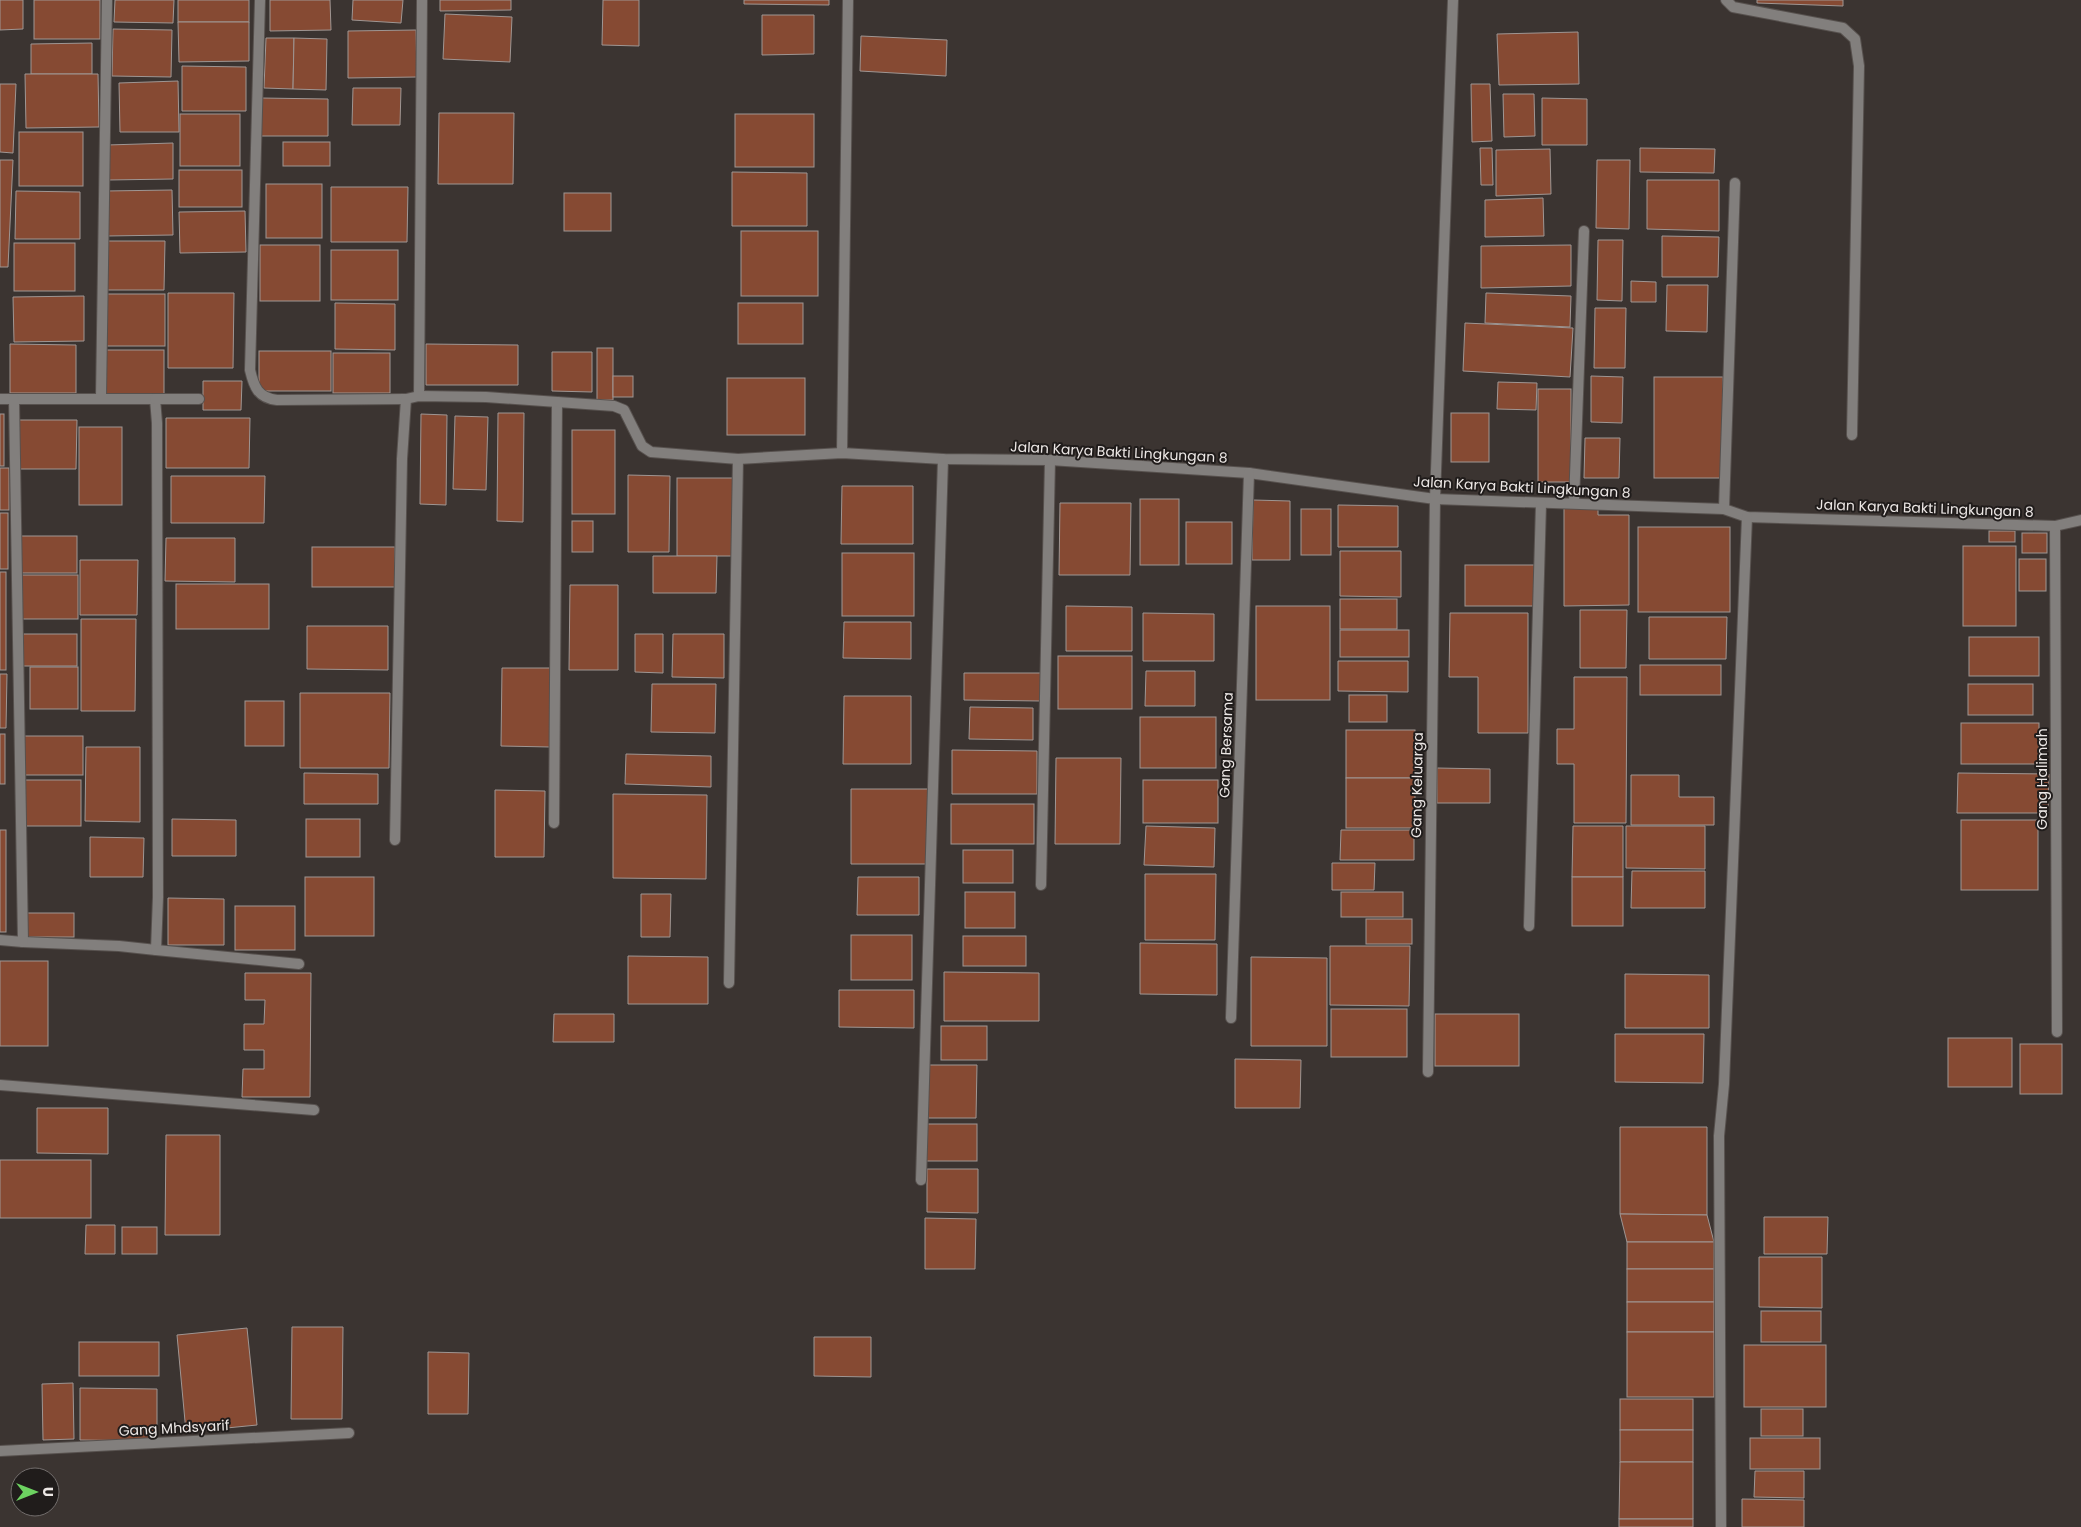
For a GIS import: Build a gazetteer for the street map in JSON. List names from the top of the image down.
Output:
{
  "streets": {
    "street": [
      "Jalan Karya Bakti Lingkungan 8",
      "Gang Bersama",
      "Gang Halimah",
      "Gang Keluarga",
      "Gang Mhdsyarif"
    ]
  },
  "crossings": [
    ["Jalan Karya Bakti Lingkungan 8", "Gang Bersama"],
    ["Jalan Karya Bakti Lingkungan 8", "Gang Halimah"],
    ["Jalan Karya Bakti Lingkungan 8", "Gang Keluarga"]
  ],
  "north": "right"
}
